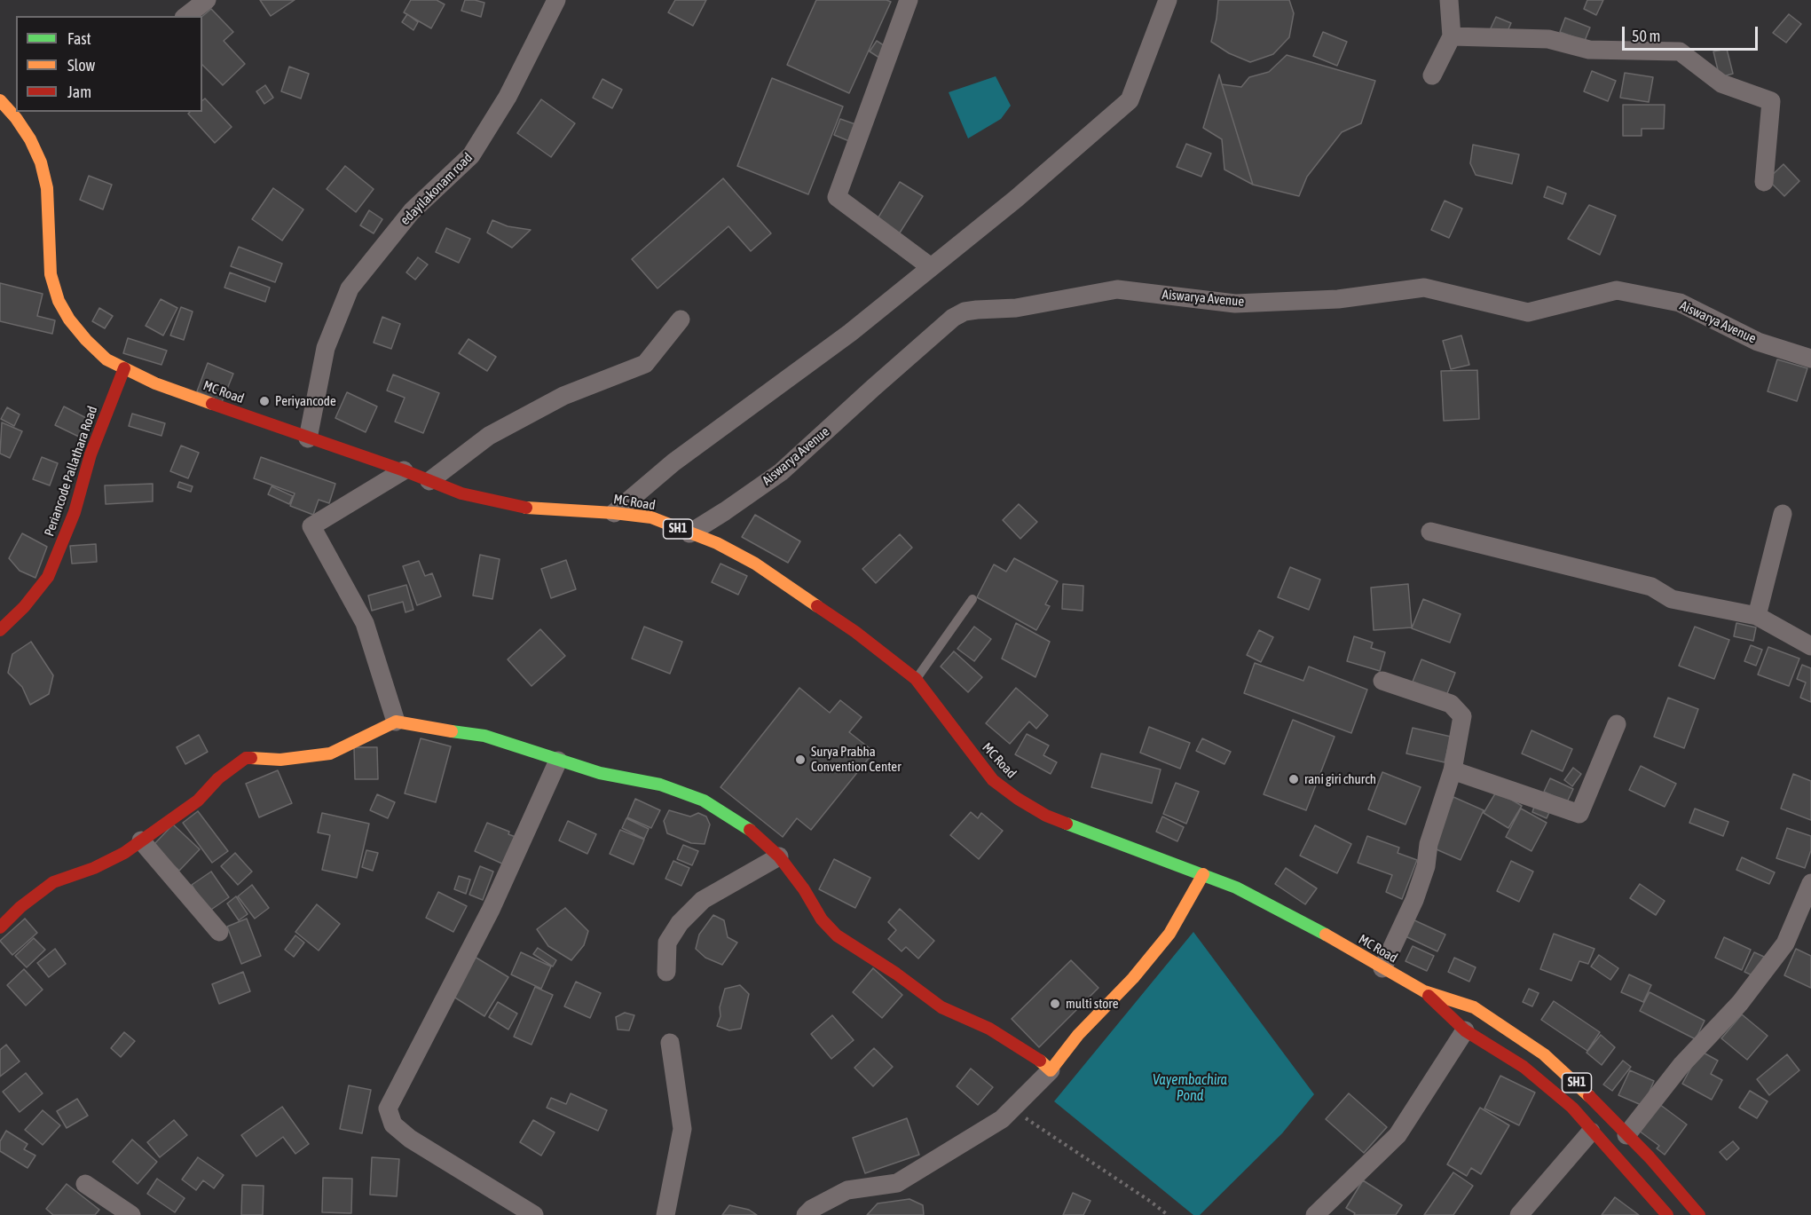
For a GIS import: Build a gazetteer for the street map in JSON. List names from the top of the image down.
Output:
{
  "streets": {
    "main road": ["MC Road", "Periancode Pallathara Road", "SH1"],
    "street": ["edayilakonam road", "Aiswarya Avenue"]
  },
  "crossings": [
    ["edayilakonam road", "MC Road"],
    ["Aiswarya Avenue", "MC Road"],
    ["MC Road", "Periancode Pallathara Road"]
  ],
  "water": ["Vayembachira Pond"],
  "places": [
    "Periyancode",
    "Surya Prabha Convention Center",
    "rani giri church",
    "multi store"
  ],
  "legend": ["Fast", "Slow", "Jam"],
  "scale_bar": "50 m"
}
